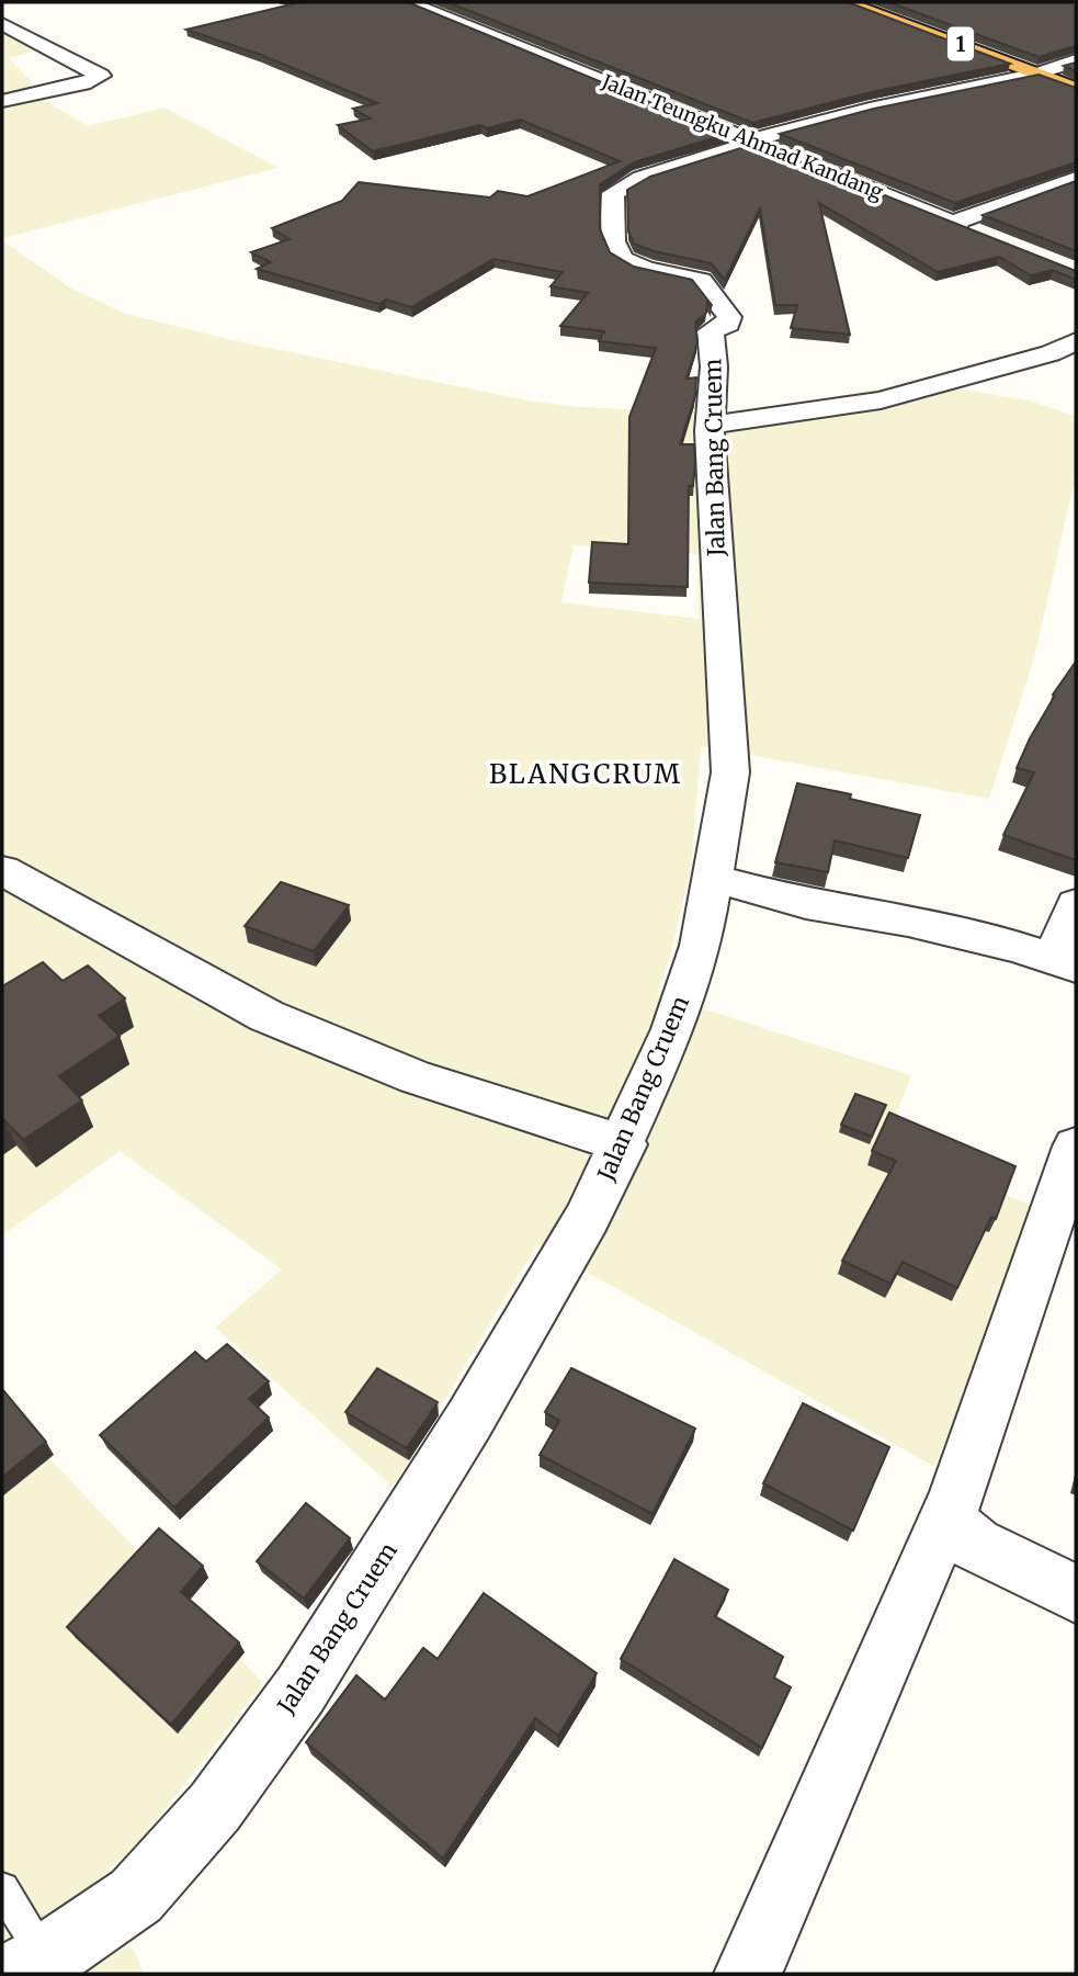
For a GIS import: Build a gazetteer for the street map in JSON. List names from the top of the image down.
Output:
{
  "streets": {
    "highway": ["1"],
    "street": ["Jalan Teungku Ahmad Kandang", "Jalan Bang Cruem"]
  },
  "crossings": [
    ["Jalan Teungku Ahmad Kandang", "Jalan Bang Cruem"]
  ],
  "districts": ["BLANGCRUM"]
}
